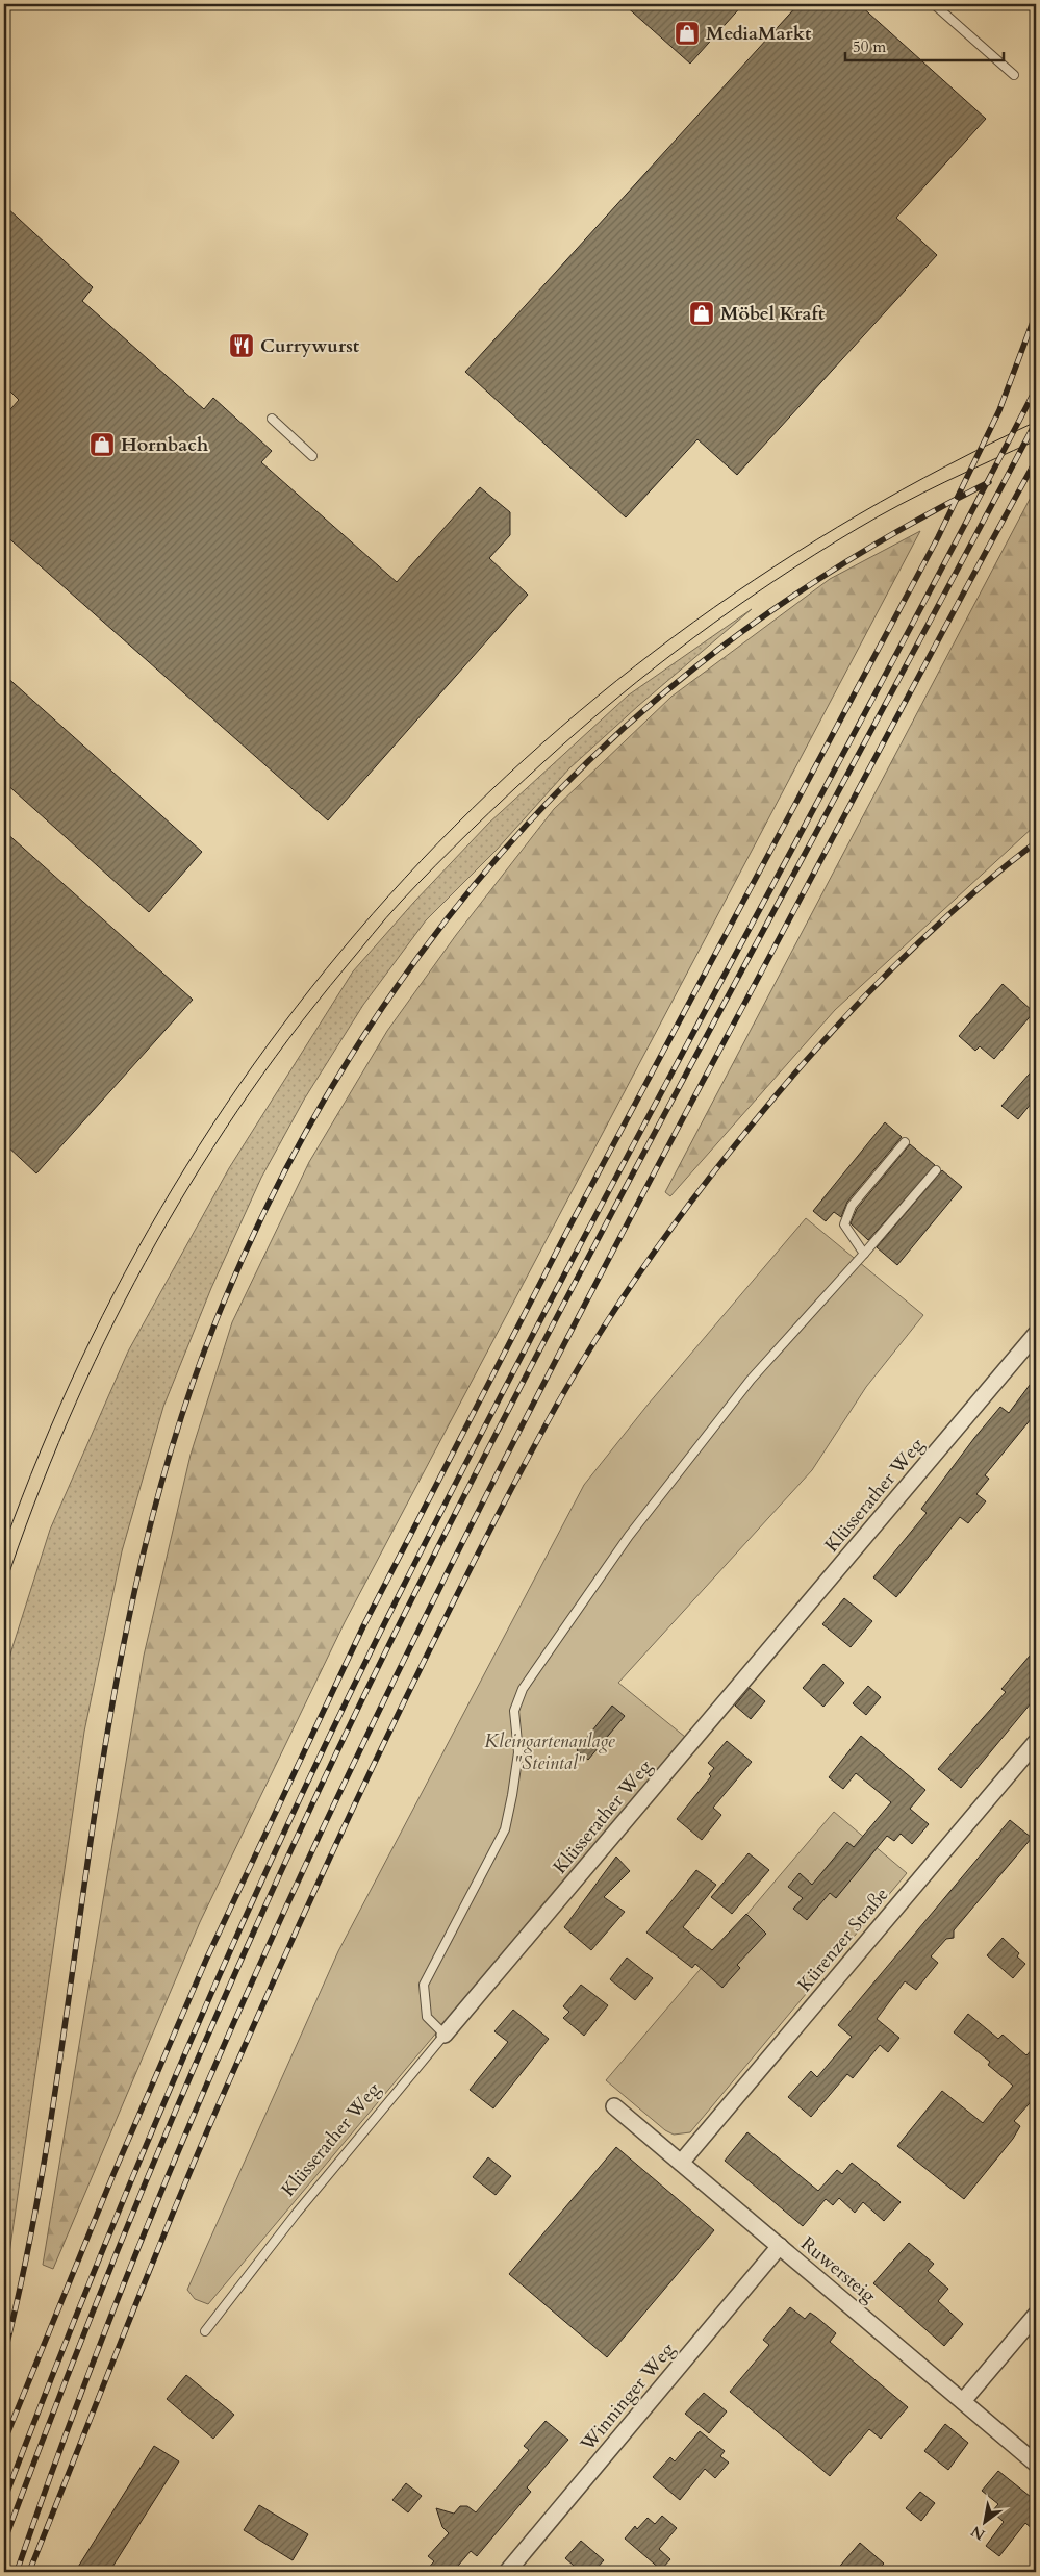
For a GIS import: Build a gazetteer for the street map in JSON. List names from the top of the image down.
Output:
{
  "streets": {
    "street": [
      "Klüsserather Weg",
      "Kürenzer Straße",
      "Ruwersteig",
      "Winninger Weg"
    ]
  },
  "crossings": [
    ["Kürenzer Straße", "Ruwersteig"],
    ["Ruwersteig", "Winninger Weg"]
  ],
  "parks": ["Kleingartenanlage \"Steintal\""],
  "places": {
    "shop": ["MediaMarkt", "Möbel Kraft", "Hornbach"],
    "restaurant": ["Currywurst"]
  },
  "scale_bar": "50 m",
  "north": "bottom left"
}
